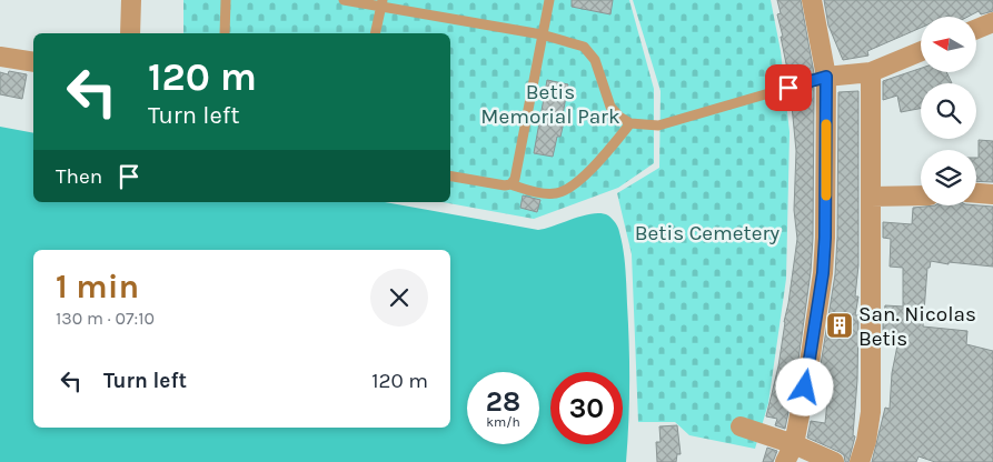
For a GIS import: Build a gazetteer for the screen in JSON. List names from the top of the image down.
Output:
{
  "parks": ["Betis Memorial Park", "Betis Cemetery"],
  "places": {
    "building": ["San. Nicolas Betis"]
  },
  "north": "left",
  "page": {
    "turn": ["120 m", "Turn left"],
    "then": "Then",
    "heading": ["1 min", "130 m · 07:10"],
    "list": [
      {
        "name": "Turn left",
        "value": "120 m"
      }
    ],
    "speed": "28 km/h",
    "limit": "30"
  }
}
